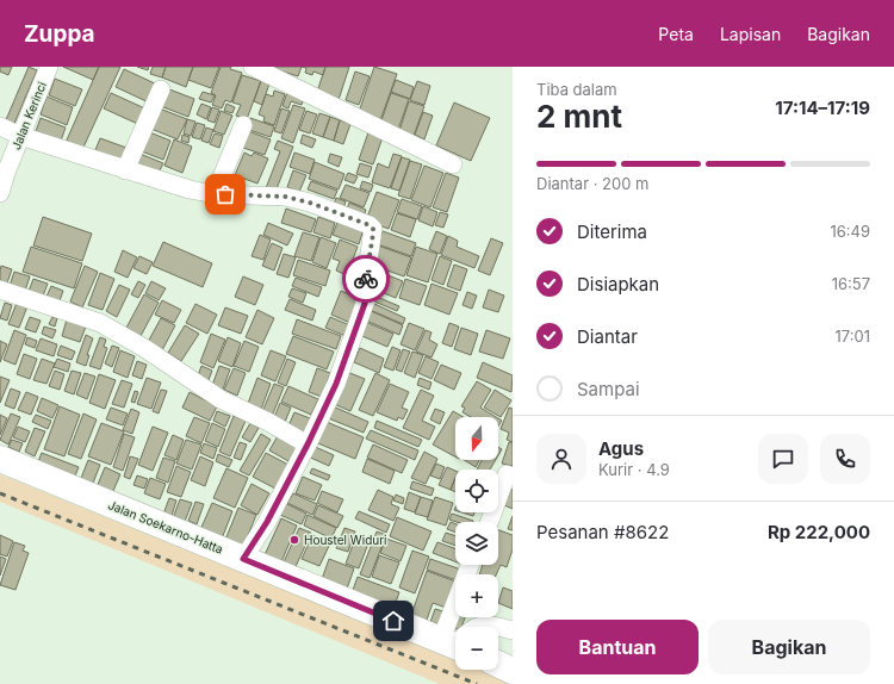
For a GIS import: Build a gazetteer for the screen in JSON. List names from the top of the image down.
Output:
{
  "streets": {
    "highway": ["Jalan Soekarno-Hatta"],
    "street": ["Jalan Kerinci"]
  },
  "places": ["Houstel Widuri"],
  "north": "bottom",
  "page": {
    "header": "Zuppa",
    "nav": ["Peta", "Lapisan", "Bagikan"],
    "heading": ["2 mnt", "Tiba dalam", "17:14–17:19"],
    "panel": [
      "Agus",
      "Kurir · 4.9",
      "Pesanan #8622",
      "Rp 222,000"
    ],
    "bar": "Diantar · 200 m",
    "list": [
      ["Diterima", "16:49"],
      ["Disiapkan", "16:57"],
      ["Diantar", "17:01"],
      "Sampai"
    ],
    "map_buttons": ["+", "−"],
    "buttons": ["Bantuan", "Bagikan"]
  }
}
